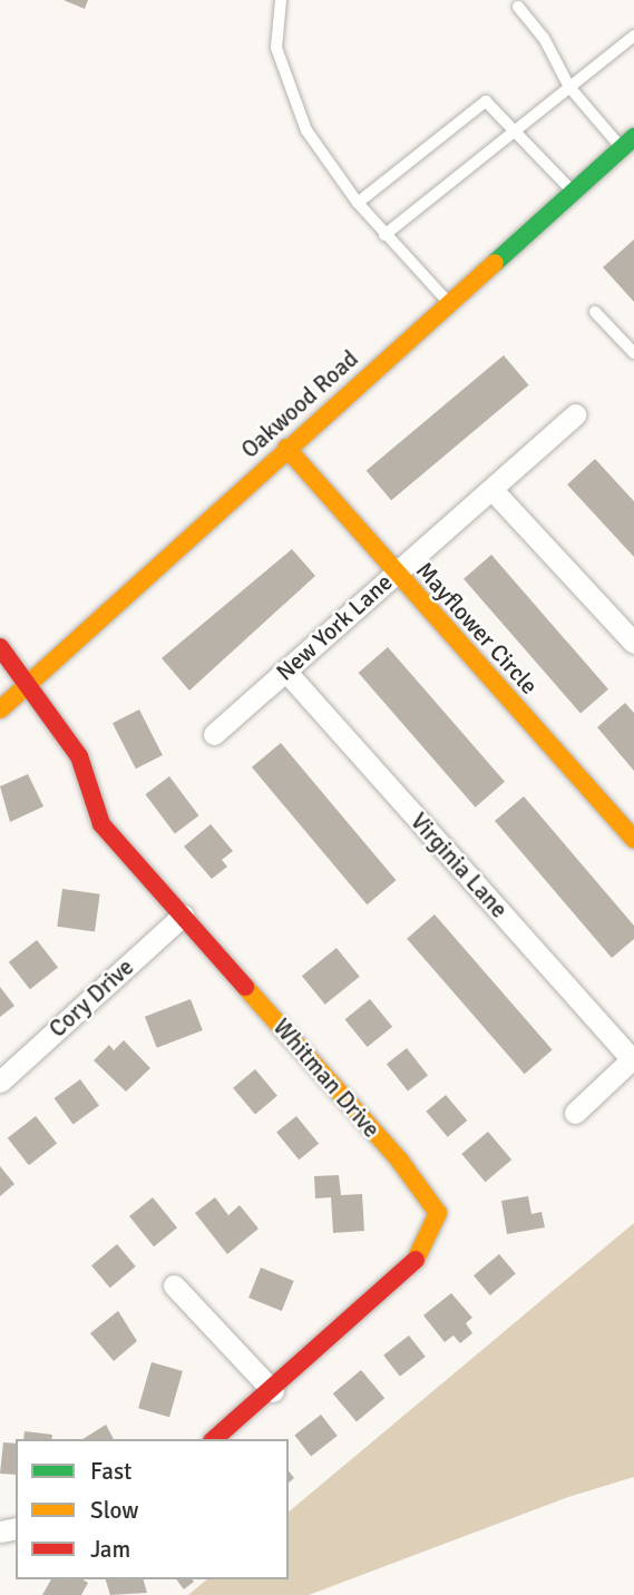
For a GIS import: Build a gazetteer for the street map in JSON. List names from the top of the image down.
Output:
{
  "streets": {
    "street": [
      "Oakwood Road",
      "New York Lane",
      "Mayflower Circle",
      "Virginia Lane",
      "Cory Drive",
      "Whitman Drive"
    ]
  },
  "crossings": [
    ["Oakwood Road", "Mayflower Circle"],
    ["Oakwood Road", "Whitman Drive"],
    ["New York Lane", "Mayflower Circle"],
    ["New York Lane", "Virginia Lane"],
    ["Cory Drive", "Whitman Drive"]
  ],
  "legend": ["Fast", "Slow", "Jam"]
}
